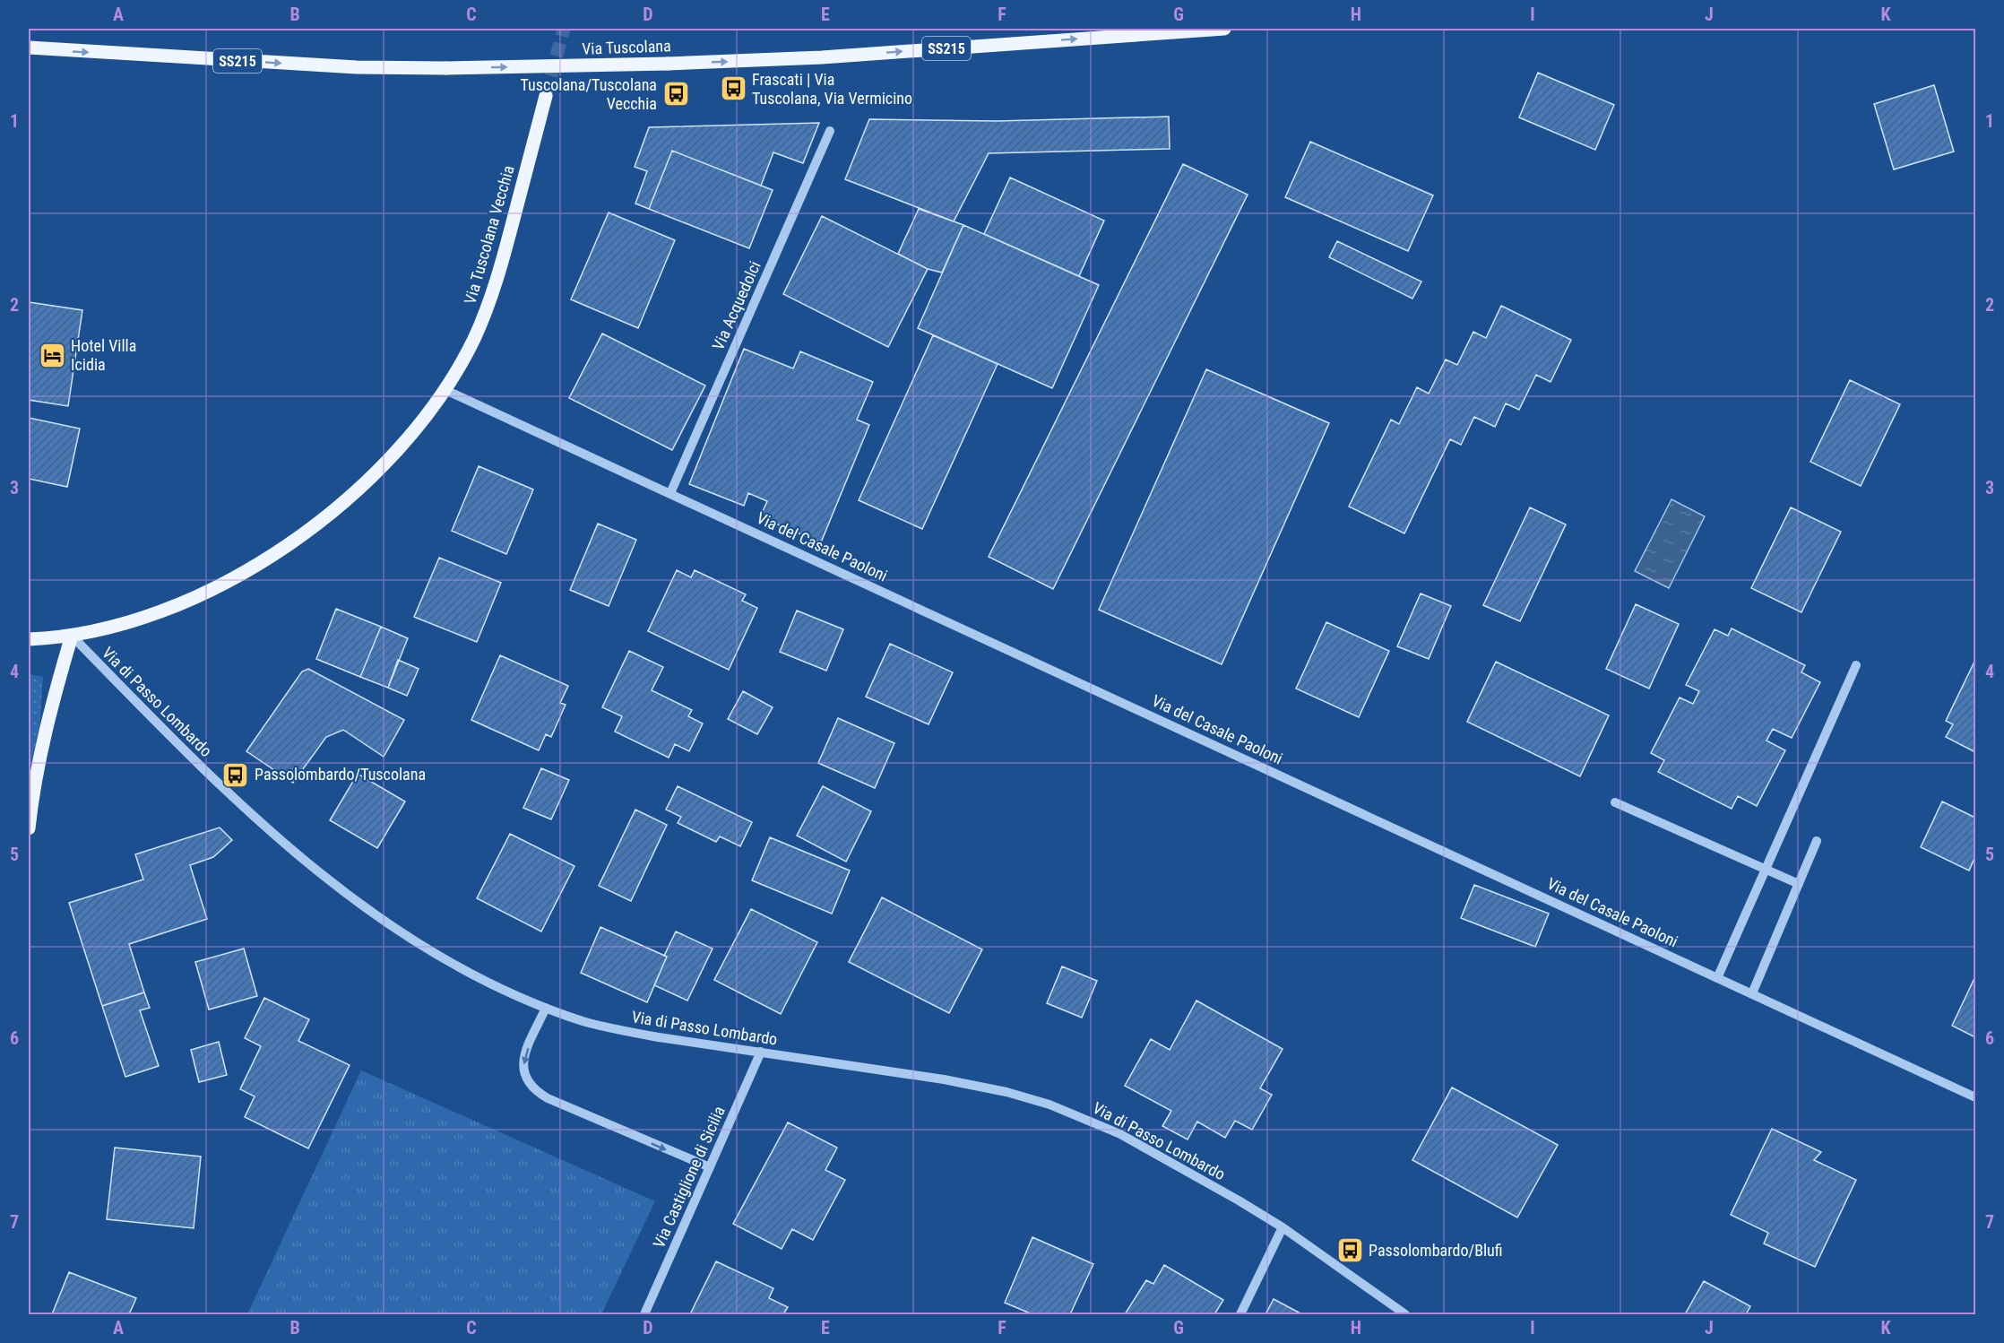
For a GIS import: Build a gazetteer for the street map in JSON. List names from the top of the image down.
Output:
{
  "streets": {
    "main road": ["Via Tuscolana", "SS215", "Via Tuscolana Vecchia"],
    "street": [
      "Via Acquedolci",
      "Via del Casale Paoloni",
      "Via di Passo Lombardo",
      "Via Castiglione di Sicilia"
    ]
  },
  "crossings": [
    ["Via Tuscolana Vecchia", "Via del Casale Paoloni"],
    ["Via Tuscolana Vecchia", "Via di Passo Lombardo"],
    ["Via Acquedolci", "Via del Casale Paoloni"],
    ["Via di Passo Lombardo", "Via Castiglione di Sicilia"]
  ],
  "one_way": ["Via Tuscolana"],
  "places": {
    "bus stop": [
      "Frascati | Via Tuscolana, Via Vermicino",
      "Tuscolana/Tuscolana Vecchia",
      "Passolombardo/Tuscolana",
      "Passolombardo/Blufi"
    ],
    "hotel": ["Hotel Villa Icidia"]
  },
  "grid": {
    "columns": [
      "A",
      "B",
      "C",
      "D",
      "E",
      "F",
      "G",
      "H",
      "I",
      "J",
      "K"
    ],
    "rows": [
      "1",
      "2",
      "3",
      "4",
      "5",
      "6",
      "7"
    ]
  }
}
